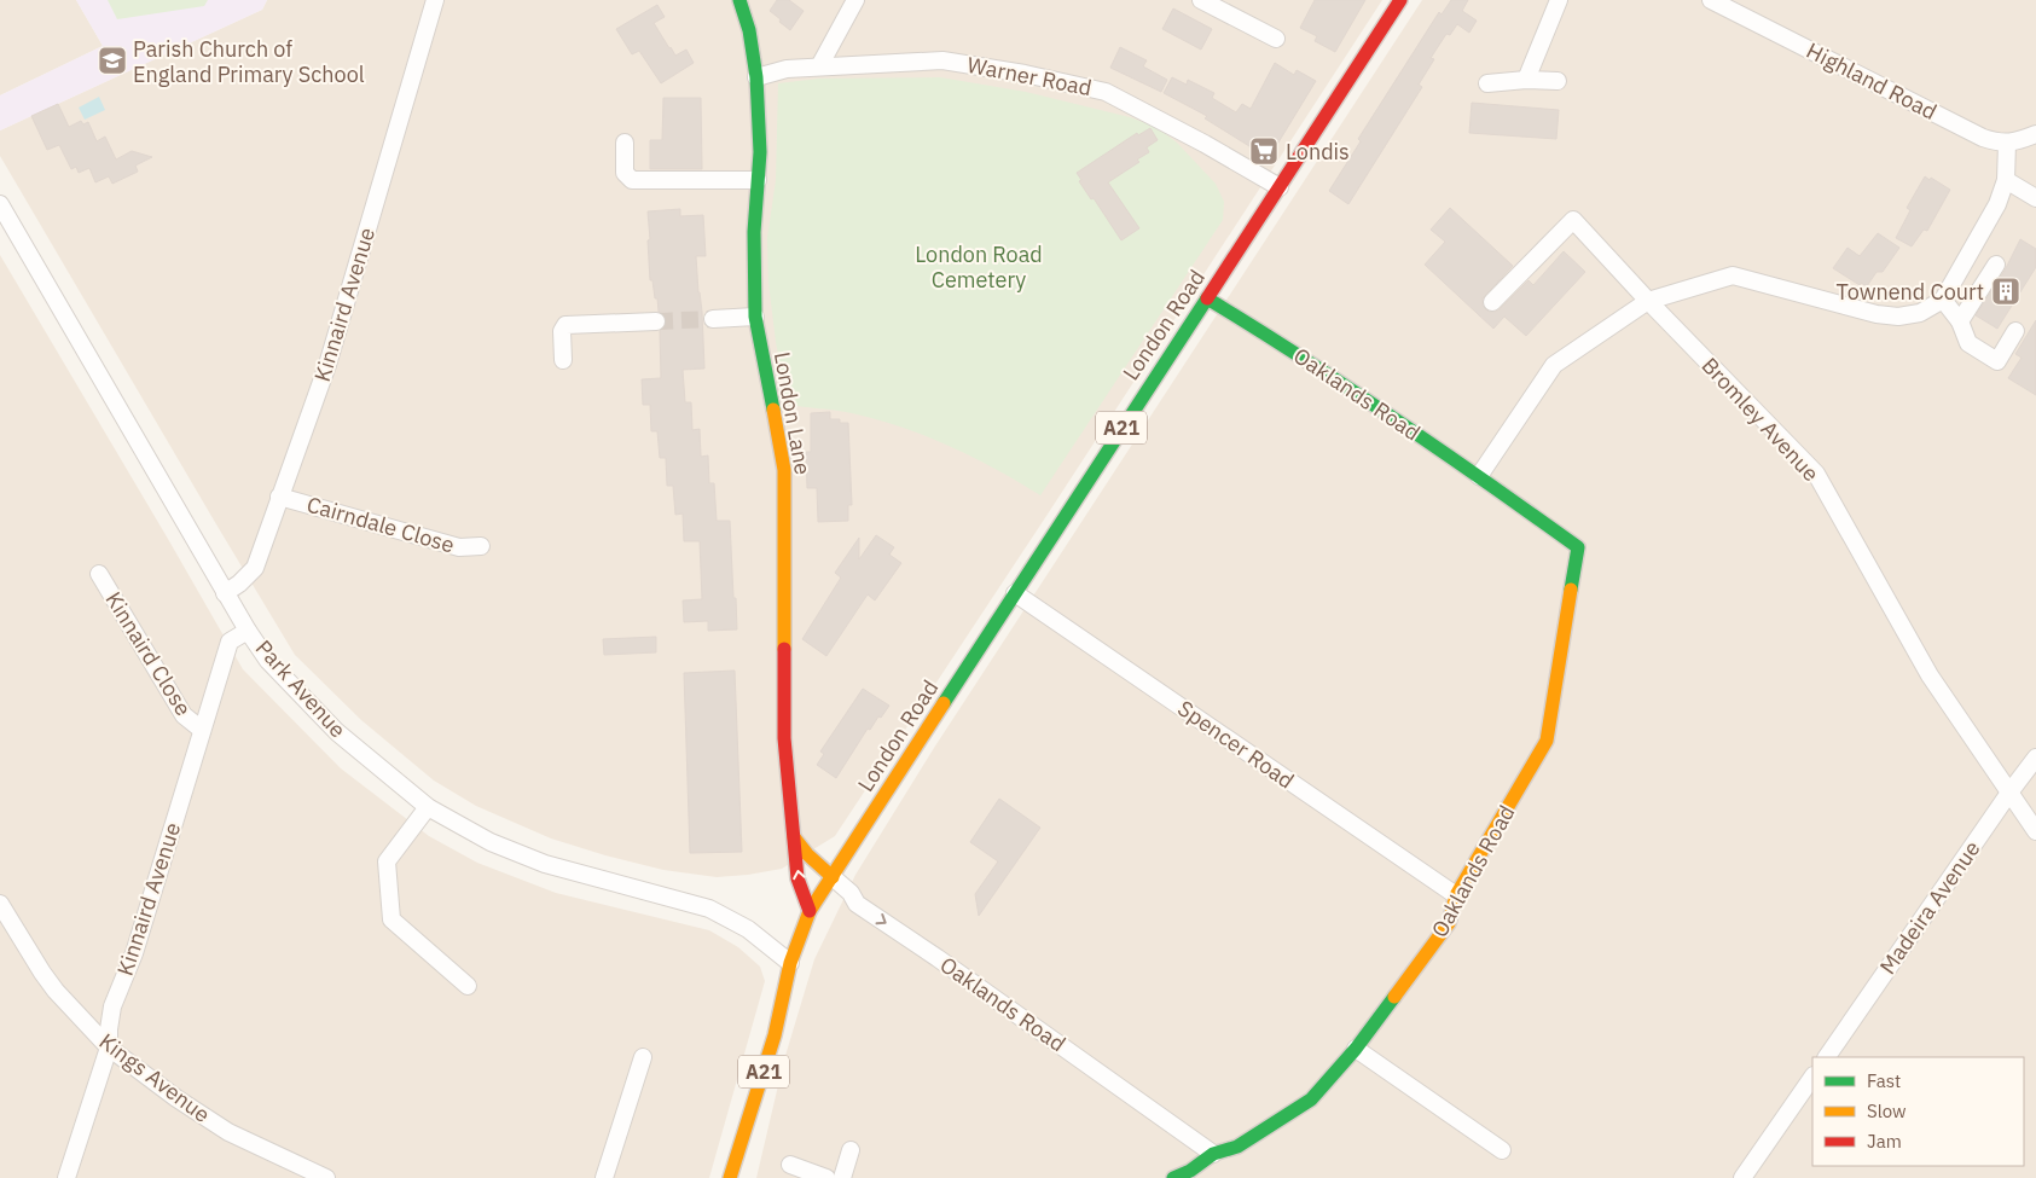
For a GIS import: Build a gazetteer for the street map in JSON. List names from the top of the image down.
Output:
{
  "streets": {
    "street": [
      "Warner Road",
      "Highland Road",
      "Kinnaird Avenue",
      "London Road",
      "Oaklands Road",
      "London Lane",
      "Bromley Avenue",
      "A21",
      "Cairndale Close",
      "Kinnaird Close",
      "Park Avenue",
      "Spencer Road",
      "Madeira Avenue",
      "Kings Avenue"
    ]
  },
  "crossings": [
    ["Warner Road", "London Road"],
    ["Warner Road", "London Lane"],
    ["Kinnaird Avenue", "Cairndale Close"],
    ["Kinnaird Avenue", "Kinnaird Close"],
    ["Kinnaird Avenue", "Park Avenue"],
    ["Kinnaird Avenue", "Kings Avenue"],
    ["London Road", "Oaklands Road"],
    ["London Road", "A21"],
    ["London Road", "Spencer Road"],
    ["Oaklands Road", "A21"],
    ["Oaklands Road", "Spencer Road"],
    ["London Lane", "A21"],
    ["Bromley Avenue", "Madeira Avenue"],
    ["A21", "Park Avenue"]
  ],
  "parks": ["London Road Cemetery"],
  "places": {
    "school or university": ["Parish Church of England Primary School"],
    "supermarket": ["Londis"],
    "building": ["Townend Court"]
  },
  "legend": ["Fast", "Slow", "Jam"]
}
